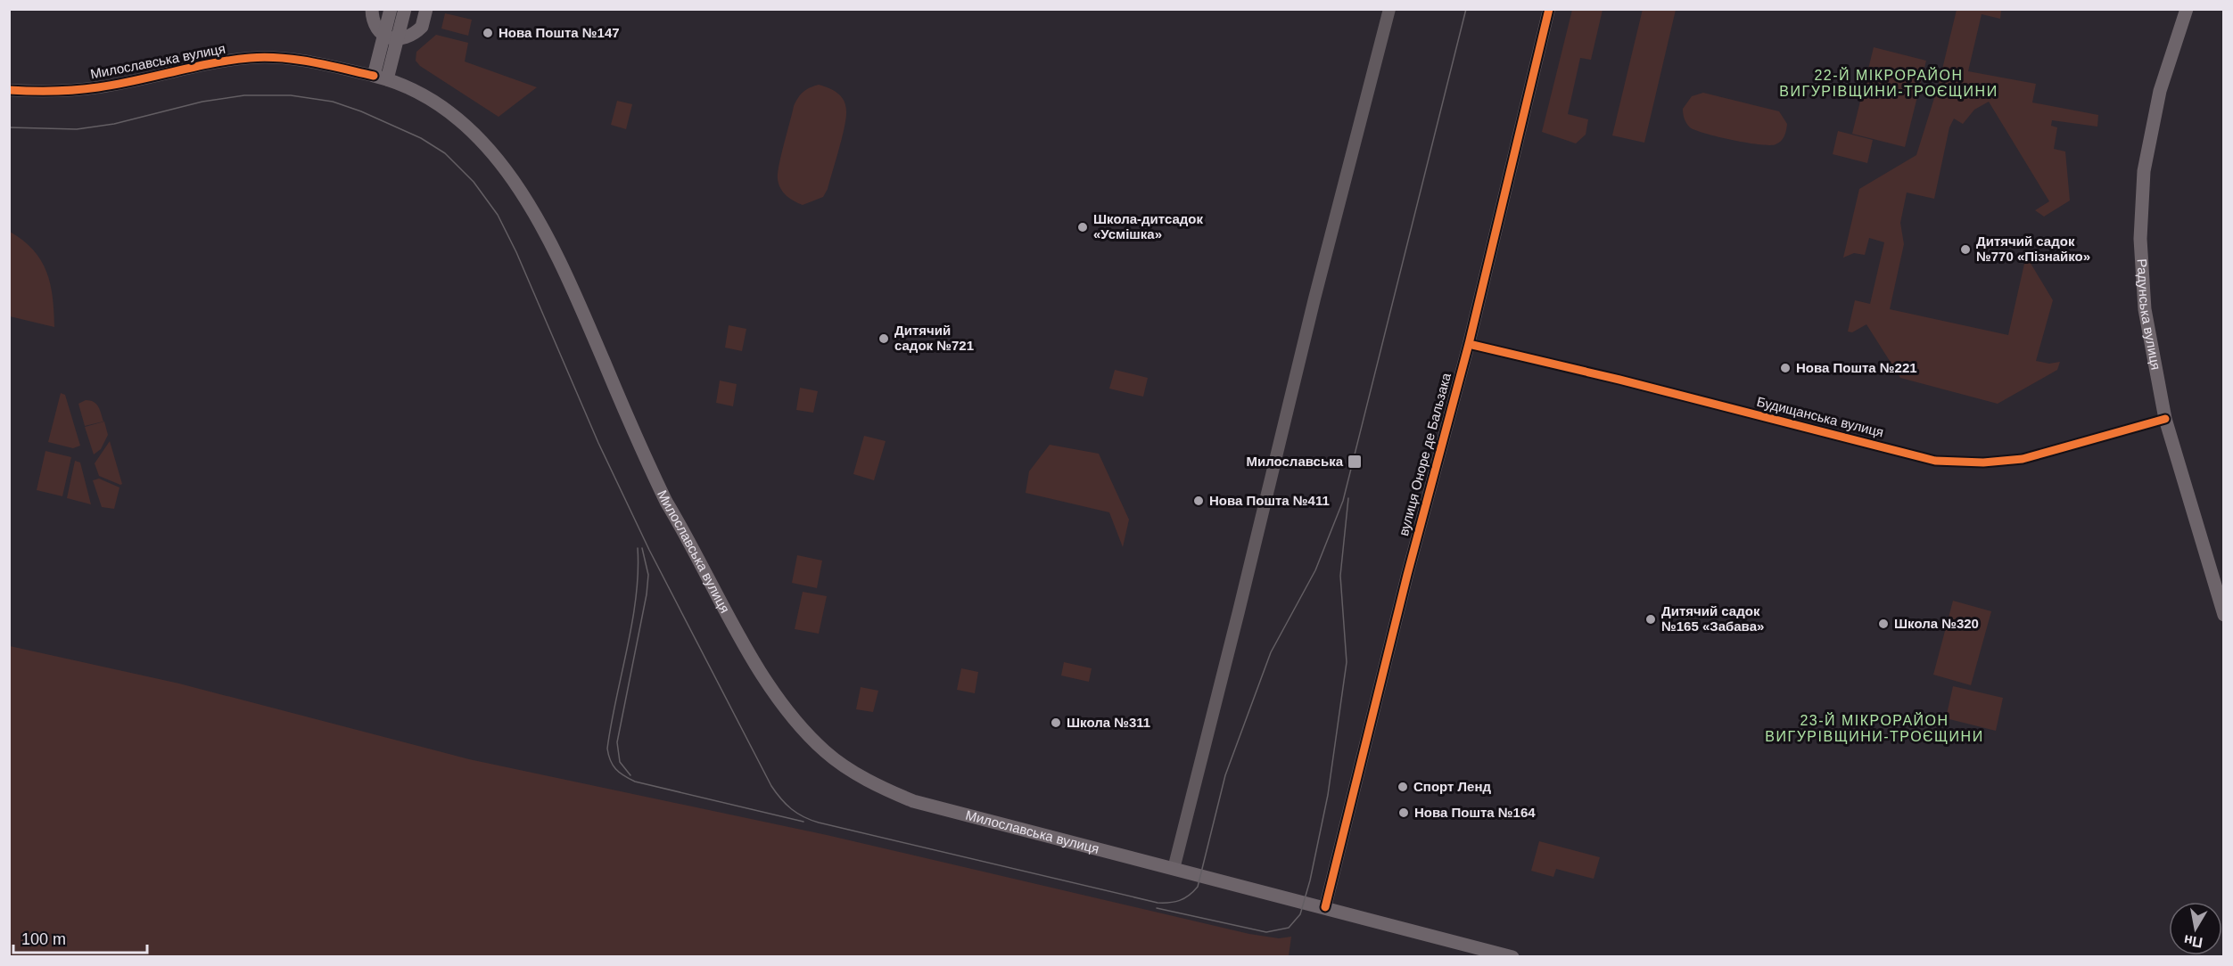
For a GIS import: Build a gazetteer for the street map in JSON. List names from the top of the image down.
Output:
{
  "streets": {
    "main road": ["Милославська вулиця", "Радунська вулиця"],
    "street": ["Будищанська вулиця", "вулиця Оноре де Бальзака"]
  },
  "crossings": [
    ["Милославська вулиця", "вулиця Оноре де Бальзака"],
    ["Радунська вулиця", "Будищанська вулиця"],
    ["Будищанська вулиця", "вулиця Оноре де Бальзака"]
  ],
  "districts": ["22-Й МІКРОРАЙОН ВИГУРІВЩИНИ-ТРОЄЩИНИ", "23-Й МІКРОРАЙОН ВИГУРІВЩИНИ-ТРОЄЩИНИ"],
  "places": {
    "other": [
      "Нова Пошта №147",
      "Школа-дитсадок «Усмішка»",
      "Дитячий садок №770 «Пізнайко»",
      "Дитячий садок №721",
      "Нова Пошта №221",
      "Нова Пошта №411",
      "Дитячий садок №165 «Забава»",
      "Школа №320",
      "Школа №311",
      "Спорт Ленд",
      "Нова Пошта №164"
    ],
    "transit": ["Милославська"]
  },
  "scale_bar": "100 m",
  "north": "bottom"
}
